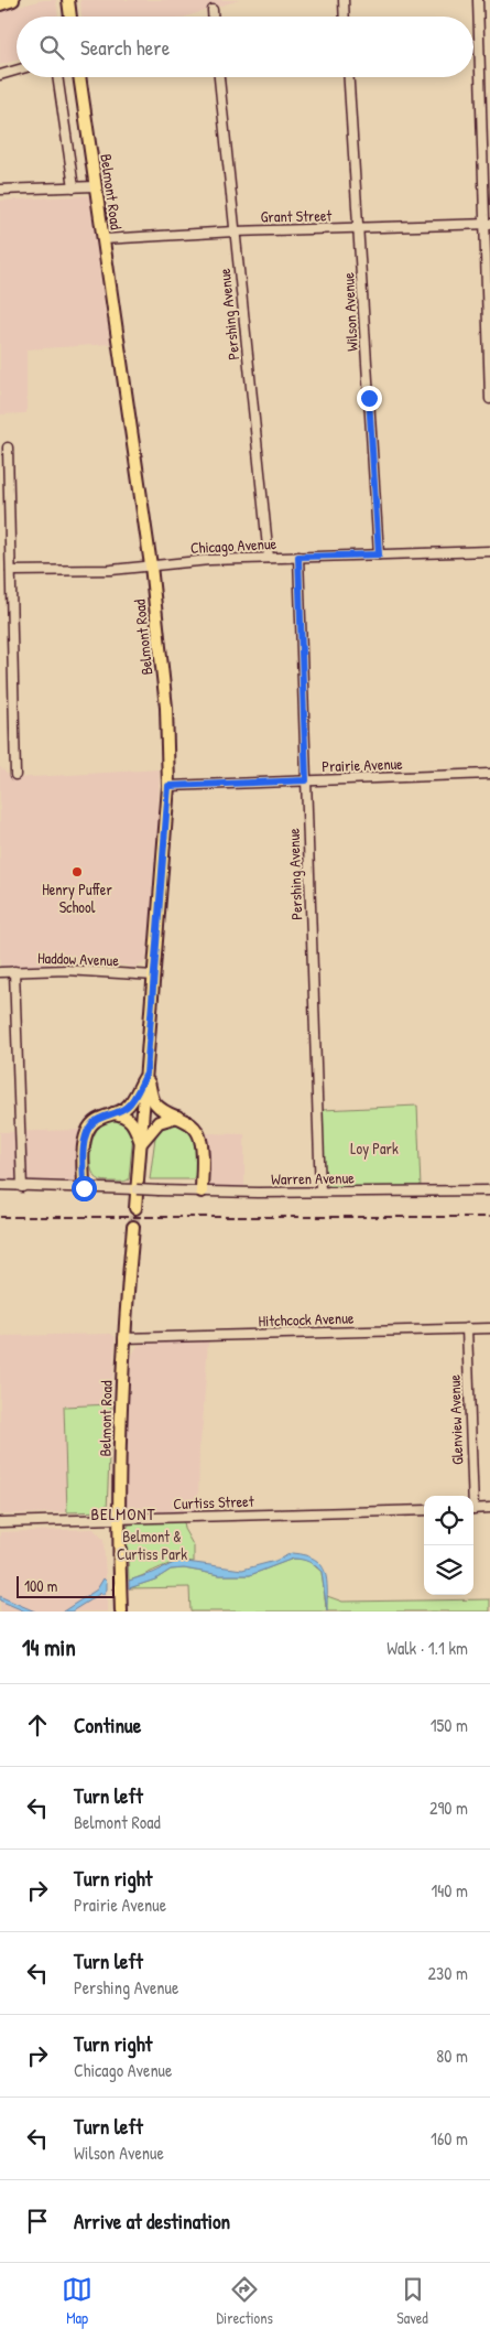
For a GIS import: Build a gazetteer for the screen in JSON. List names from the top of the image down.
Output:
{
  "streets": {
    "main road": ["Belmont Road"],
    "street": [
      "Grant Street",
      "Wilson Avenue",
      "Pershing Avenue",
      "Chicago Avenue",
      "Prairie Avenue",
      "Haddow Avenue",
      "Warren Avenue",
      "Hitchcock Avenue",
      "Glenview Avenue",
      "Curtiss Street"
    ]
  },
  "crossings": [
    ["Belmont Road", "Grant Street"],
    ["Belmont Road", "Chicago Avenue"],
    ["Belmont Road", "Prairie Avenue"],
    ["Belmont Road", "Haddow Avenue"],
    ["Belmont Road", "Hitchcock Avenue"],
    ["Belmont Road", "Curtiss Street"],
    ["Grant Street", "Wilson Avenue"],
    ["Grant Street", "Pershing Avenue"],
    ["Wilson Avenue", "Chicago Avenue"],
    ["Pershing Avenue", "Chicago Avenue"],
    ["Pershing Avenue", "Prairie Avenue"],
    ["Pershing Avenue", "Warren Avenue"],
    ["Hitchcock Avenue", "Glenview Avenue"]
  ],
  "districts": ["BELMONT"],
  "parks": ["Loy Park", "Belmont & Curtiss Park"],
  "places": ["Henry Puffer School"],
  "scale_bar": "100 m",
  "page": {
    "search": "Search here",
    "scale": "100 m",
    "heading": ["14 min", "Walk · 1.1 km"],
    "list": [
      ["Continue", "150 m"],
      ["Turn left", "Belmont Road", "290 m"],
      ["Turn right", "Prairie Avenue", "140 m"],
      ["Turn left", "Pershing Avenue", "230 m"],
      ["Turn right", "Chicago Avenue", "80 m"],
      ["Turn left", "Wilson Avenue", "160 m"],
      "Arrive at destination"
    ],
    "nav": ["Map", "Directions", "Saved"]
  }
}
